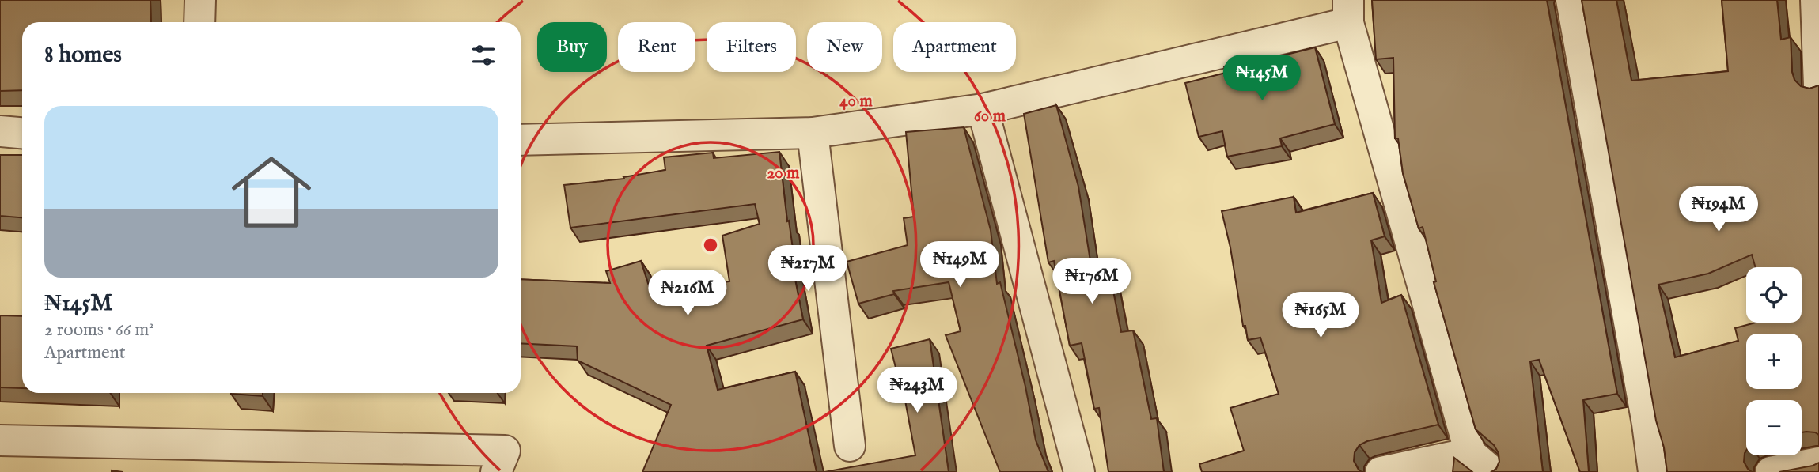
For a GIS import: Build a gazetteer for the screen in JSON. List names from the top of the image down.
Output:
{
  "page": {
    "chip": [
      "Buy",
      "Rent",
      "Filters",
      "New",
      "Apartment"
    ],
    "heading": "8 homes",
    "price": [
      "₦145M",
      "₦194M",
      "₦149M",
      "₦217M",
      "₦176M",
      "₦216M",
      "₦165M",
      "₦243M"
    ],
    "list": [
      {
        "name": "₦145M",
        "note": "2 rooms · 66 m² · Apartment"
      }
    ],
    "map_buttons": ["+", "−"]
  },
  "rings": ["40 m", "60 m", "20 m"]
}
